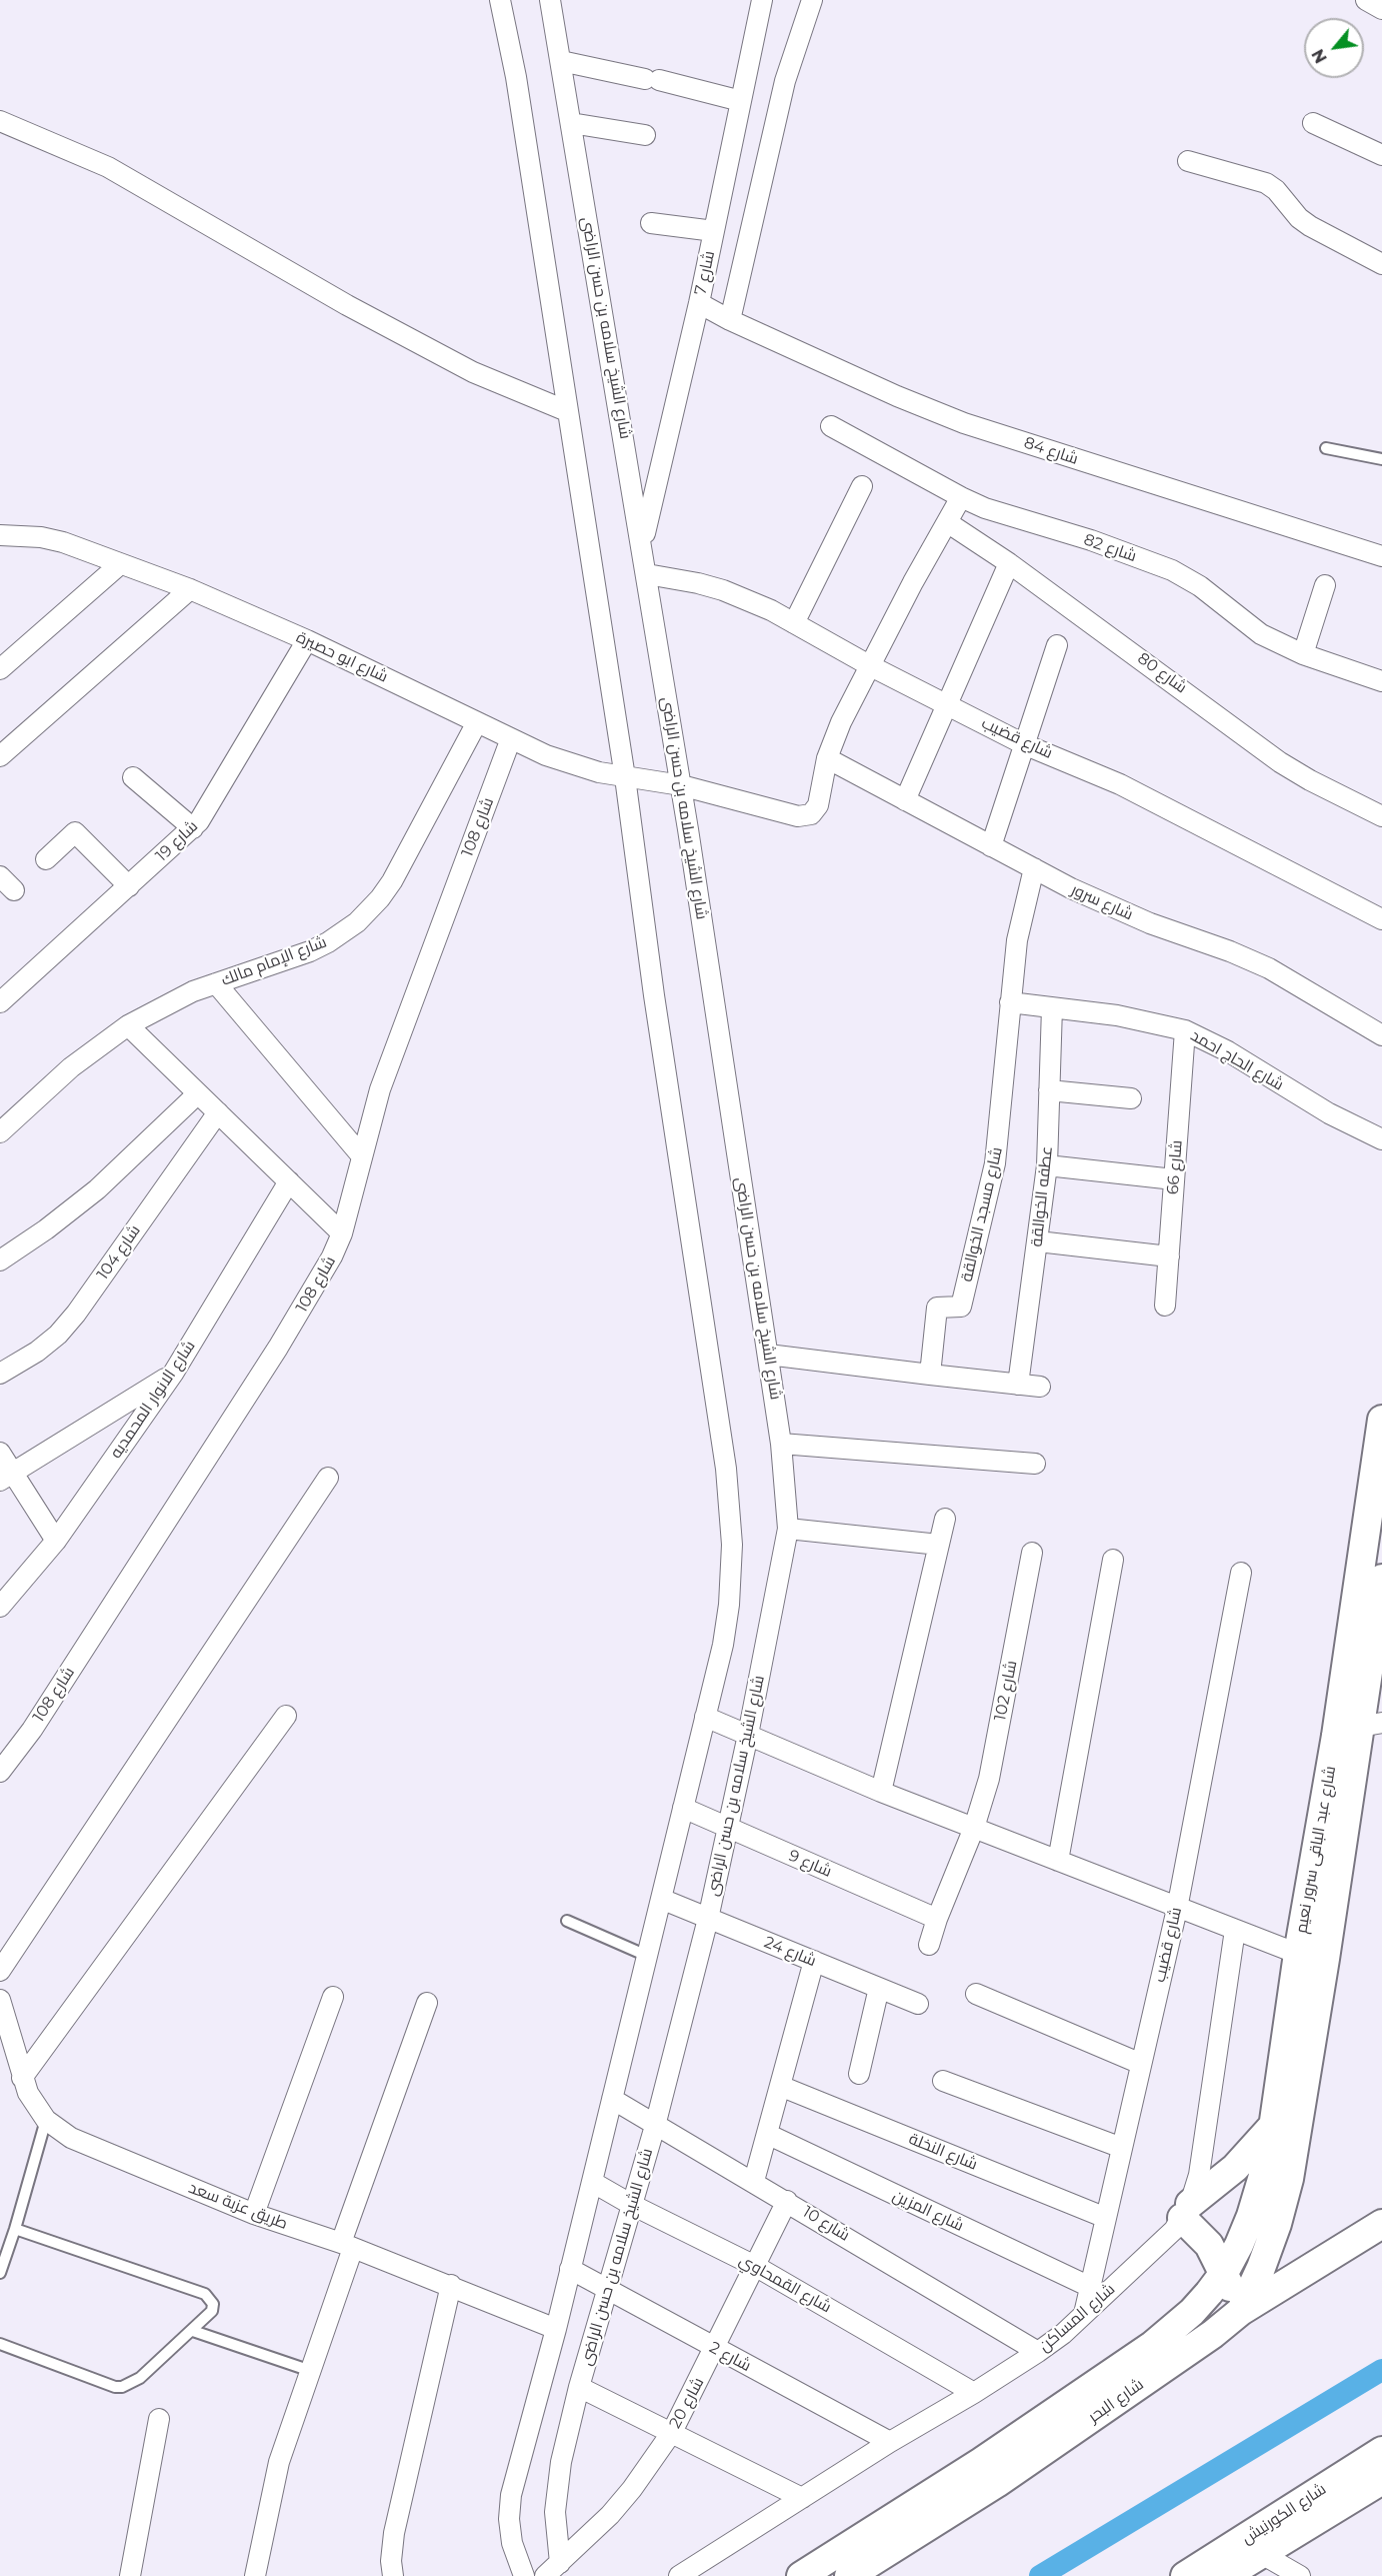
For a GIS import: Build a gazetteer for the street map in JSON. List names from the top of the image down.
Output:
{
  "streets": {
    "street": [
      "شارع 7",
      "شارع الشيخ سلامه بن حسن الراضى",
      "شارع 84",
      "شارع 82",
      "شارع ابو حصيرة",
      "شارع 80",
      "شارع قضيب",
      "شارع 108",
      "شارع 19",
      "شارع سرور",
      "شارع الإمام مالك",
      "شارع الحاج احمد",
      "شارع 66",
      "عطفه الخوالقة",
      "شارع مسجد الخوالقة",
      "شارع 104",
      "شارع الانوار المحمديه",
      "شارع 102",
      "شارع عبد الباقى سرور نعيم",
      "شارع 9",
      "شارع 24",
      "شارع النخلة",
      "طريق عزبة سعد",
      "شارع المزين",
      "شارع 10",
      "شارع القمحاوي",
      "شارع المساكن",
      "شارع 2",
      "شارع البحر",
      "شارع 20",
      "شارع الكورنيش"
    ]
  },
  "crossings": [
    ["شارع 7", "شارع الشيخ سلامه بن حسن الراضى"],
    ["شارع 7", "شارع 84"],
    ["شارع الشيخ سلامه بن حسن الراضى", "شارع ابو حصيرة"],
    ["شارع الشيخ سلامه بن حسن الراضى", "شارع قضيب"],
    ["شارع الشيخ سلامه بن حسن الراضى", "شارع 9"],
    ["شارع الشيخ سلامه بن حسن الراضى", "شارع 24"],
    ["شارع الشيخ سلامه بن حسن الراضى", "شارع 10"],
    ["شارع الشيخ سلامه بن حسن الراضى", "شارع القمحاوي"],
    ["شارع الشيخ سلامه بن حسن الراضى", "شارع 2"],
    ["شارع الشيخ سلامه بن حسن الراضى", "شارع 20"],
    ["شارع ابو حصيرة", "شارع 108"],
    ["شارع ابو حصيرة", "شارع 19"],
    ["شارع ابو حصيرة", "شارع سرور"],
    ["شارع ابو حصيرة", "شارع الإمام مالك"],
    ["شارع قضيب", "شارع النخلة"],
    ["شارع قضيب", "شارع المزين"],
    ["شارع قضيب", "شارع المساكن"],
    ["شارع سرور", "شارع مسجد الخوالقة"],
    ["شارع الحاج احمد", "شارع 66"],
    ["شارع الحاج احمد", "عطفه الخوالقة"],
    ["شارع الحاج احمد", "شارع مسجد الخوالقة"],
    ["شارع 102", "شارع 9"],
    ["شارع عبد الباقى سرور نعيم", "شارع البحر"],
    ["شارع 10", "شارع المساكن"],
    ["شارع 10", "شارع 20"],
    ["شارع القمحاوي", "شارع المساكن"],
    ["شارع القمحاوي", "شارع 20"],
    ["شارع المساكن", "شارع 2"],
    ["شارع 2", "شارع 20"]
  ],
  "north": "bottom left"
}
